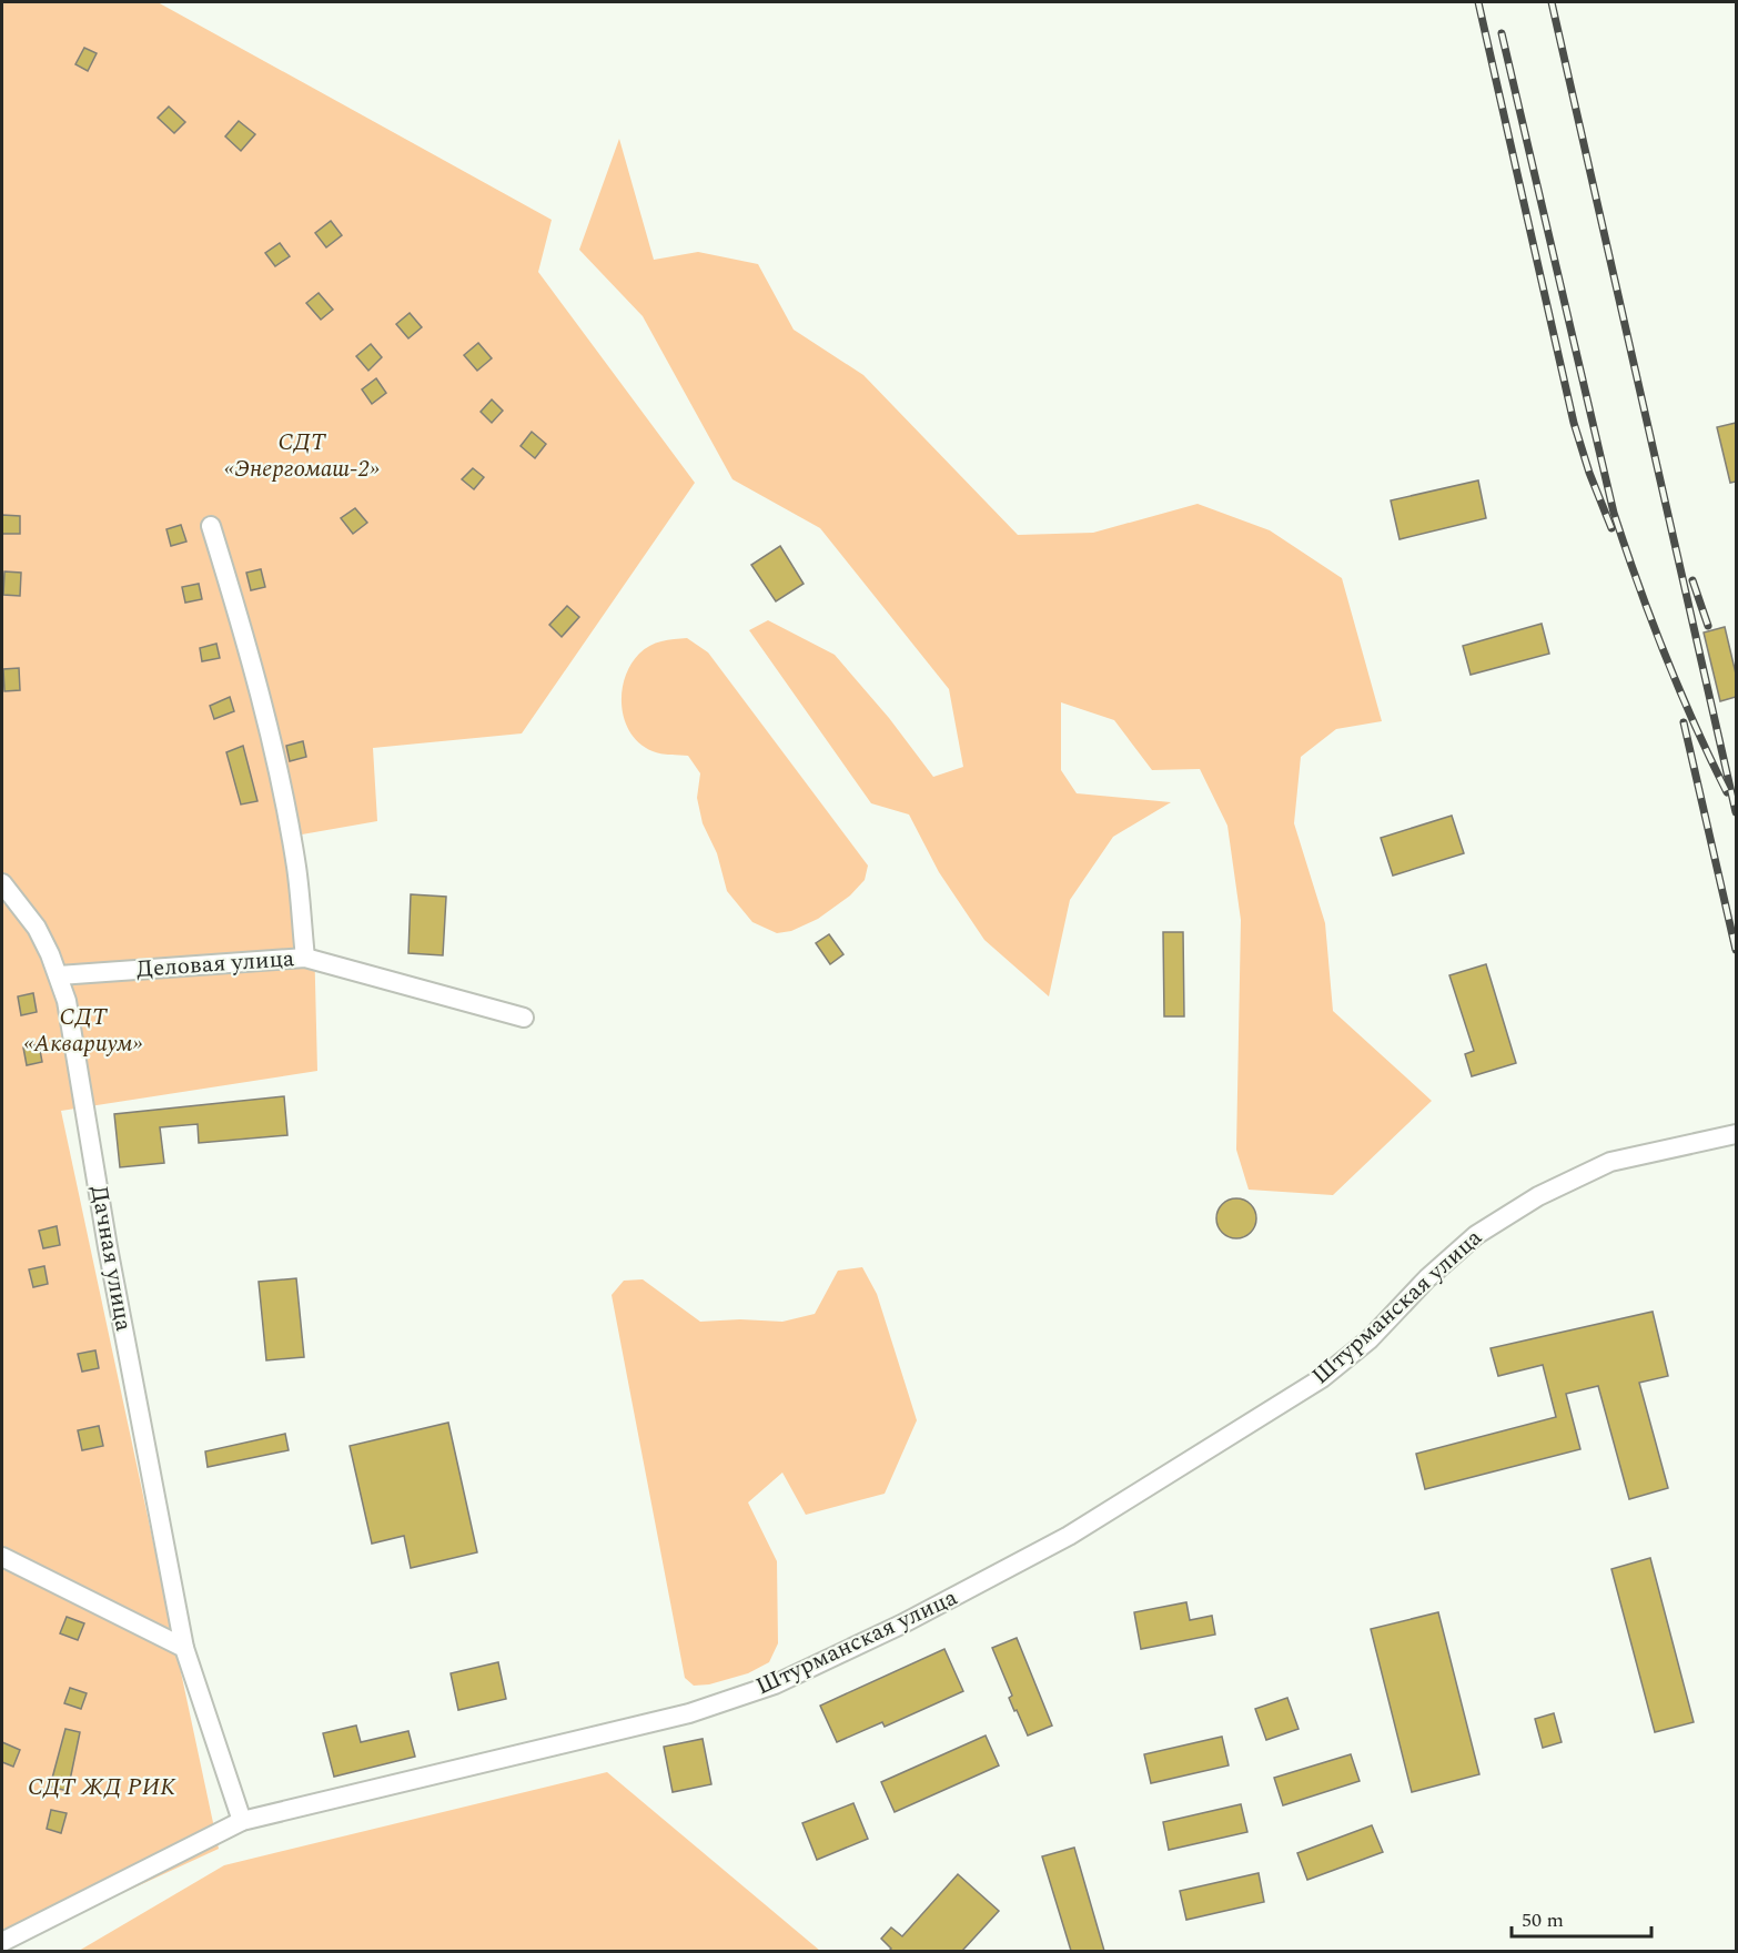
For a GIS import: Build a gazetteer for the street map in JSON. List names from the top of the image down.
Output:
{
  "streets": {
    "street": ["Деловая улица", "Дачная улица", "Штурманская улица"]
  },
  "crossings": [
    ["Деловая улица", "Дачная улица"]
  ],
  "parks": ["СДТ «Энергомаш-2»", "СДТ «Аквариум»", "СДТ ЖД РИК"],
  "scale_bar": "50 m"
}
